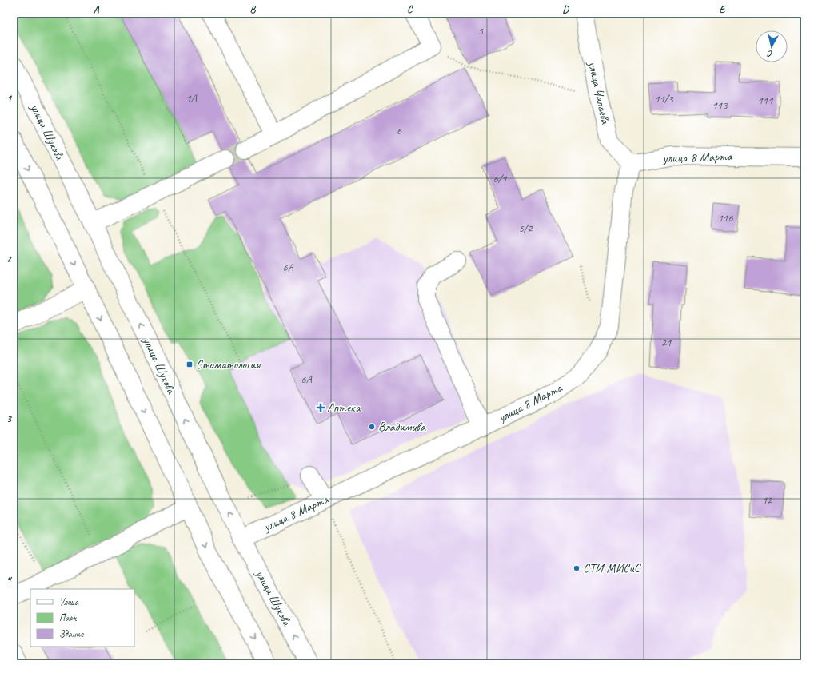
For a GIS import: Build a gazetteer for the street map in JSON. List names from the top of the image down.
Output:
{
  "streets": {
    "main road": ["улица Чапаева", "улица Шухова", "улица 8 Марта"]
  },
  "crossings": [
    ["улица Чапаева", "улица 8 Марта"],
    ["улица Шухова", "улица 8 Марта"]
  ],
  "places": {
    "transit": ["Стоматология"],
    "health": ["Аптека"],
    "other": ["Владимива", "СТИ МИСиС"]
  },
  "house_numbers": [
    "5",
    "1А",
    "11/3",
    "111",
    "113",
    "6",
    "6/1",
    "116",
    "5/2",
    "6А",
    "21",
    "6А",
    "12"
  ],
  "legend": ["Улица", "Парк", "Здание"],
  "north": "bottom",
  "grid": {
    "columns": [
      "A",
      "B",
      "C",
      "D",
      "E"
    ],
    "rows": [
      "1",
      "2",
      "3",
      "4"
    ]
  }
}
